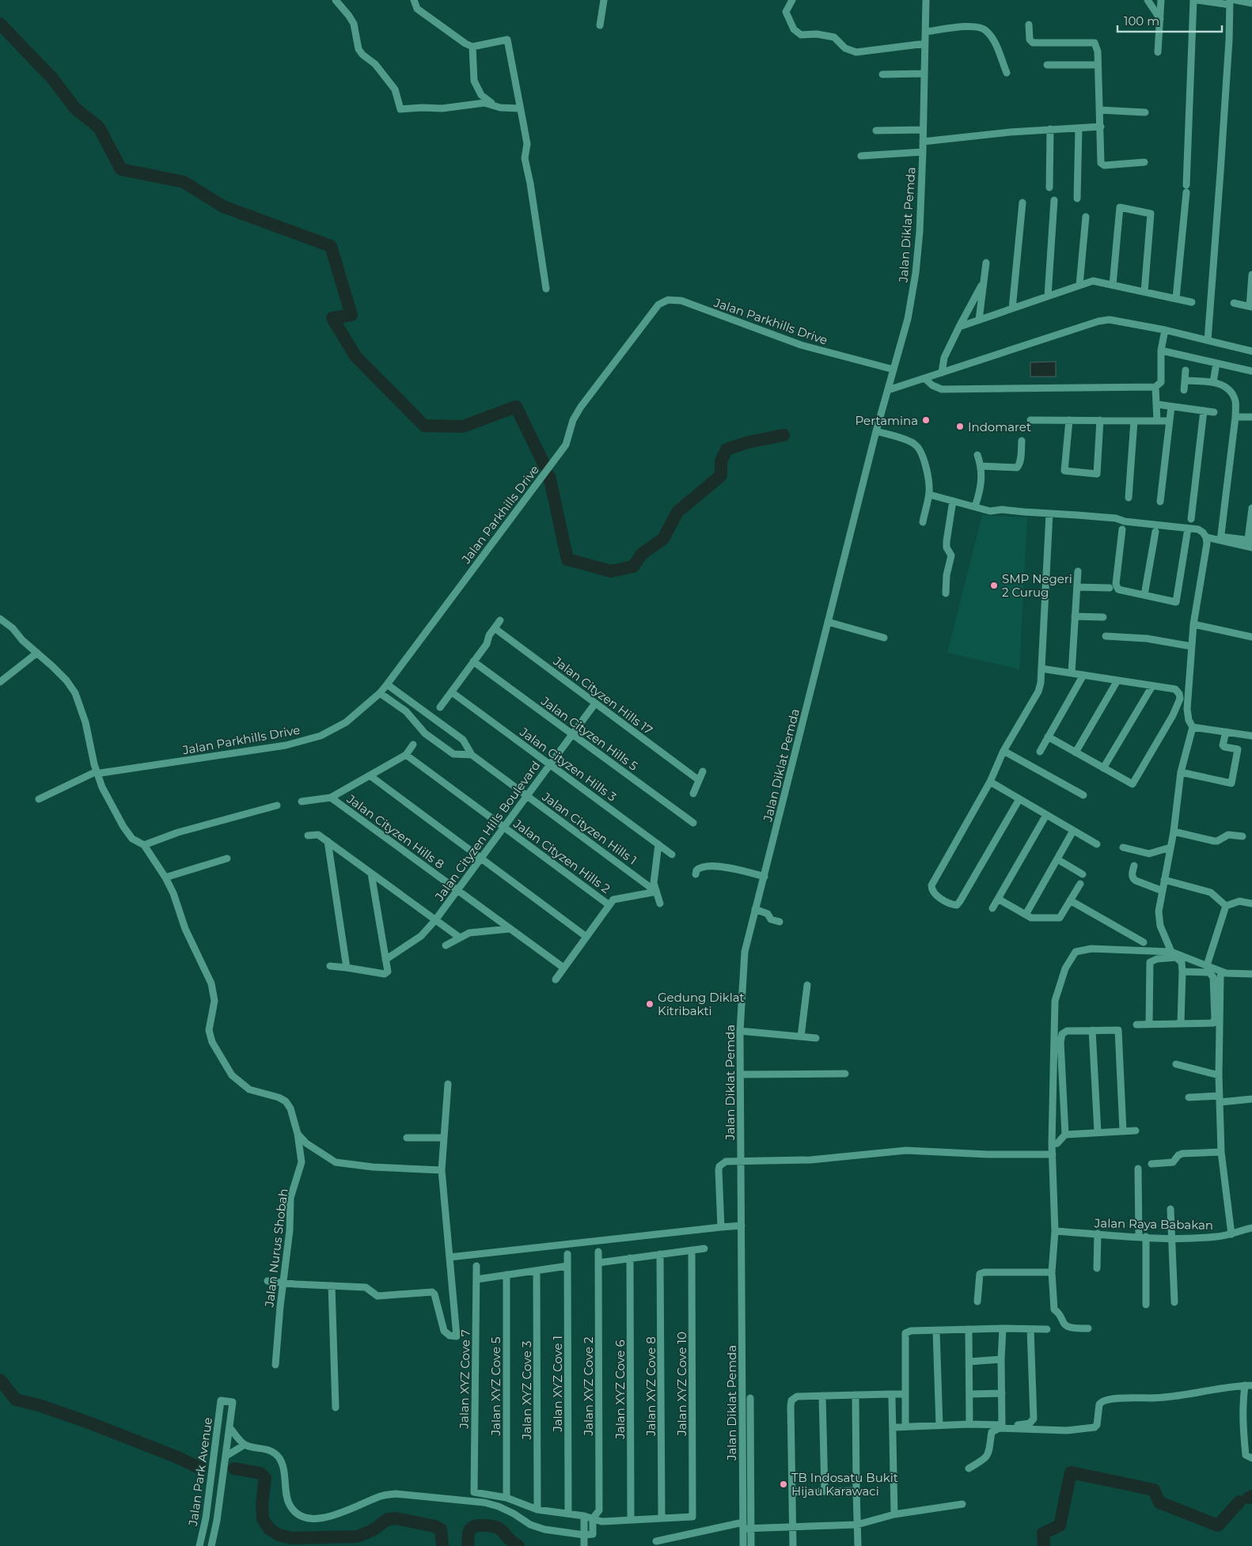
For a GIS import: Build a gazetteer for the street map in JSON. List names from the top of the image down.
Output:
{
  "streets": {
    "street": [
      "Jalan Diklat Pemda",
      "Jalan Parkhills Drive",
      "Jalan Cityzen Hills 17",
      "Jalan Cityzen Hills 5",
      "Jalan Cityzen Hills 3",
      "Jalan Cityzen Hills 1",
      "Jalan Cityzen Hills Boulevard",
      "Jalan Cityzen Hills 8",
      "Jalan Cityzen Hills 2",
      "Jalan Raya Babakan",
      "Jalan Nurus Shobah",
      "Jalan XYZ Cove 7",
      "Jalan XYZ Cove 1",
      "Jalan XYZ Cove 10",
      "Jalan XYZ Cove 5",
      "Jalan XYZ Cove 2",
      "Jalan XYZ Cove 8",
      "Jalan XYZ Cove 6",
      "Jalan XYZ Cove 3",
      "Jalan Park Avenue"
    ]
  },
  "crossings": [
    ["Jalan Diklat Pemda", "Jalan Parkhills Drive"],
    ["Jalan Cityzen Hills 17", "Jalan Cityzen Hills Boulevard"],
    ["Jalan Cityzen Hills 5", "Jalan Cityzen Hills Boulevard"],
    ["Jalan Cityzen Hills 3", "Jalan Cityzen Hills Boulevard"],
    ["Jalan Cityzen Hills 1", "Jalan Cityzen Hills Boulevard"],
    ["Jalan Cityzen Hills Boulevard", "Jalan Cityzen Hills 8"],
    ["Jalan Cityzen Hills Boulevard", "Jalan Cityzen Hills 2"],
    ["Jalan XYZ Cove 7", "Jalan XYZ Cove 5"],
    ["Jalan XYZ Cove 10", "Jalan XYZ Cove 8"]
  ],
  "places": [
    "Pertamina",
    "Indomaret",
    "SMP Negeri 2 Curug",
    "Gedung Diklat Kitribakti",
    "TB Indosatu Bukit Hijau Karawaci"
  ],
  "scale_bar": "100 m"
}
